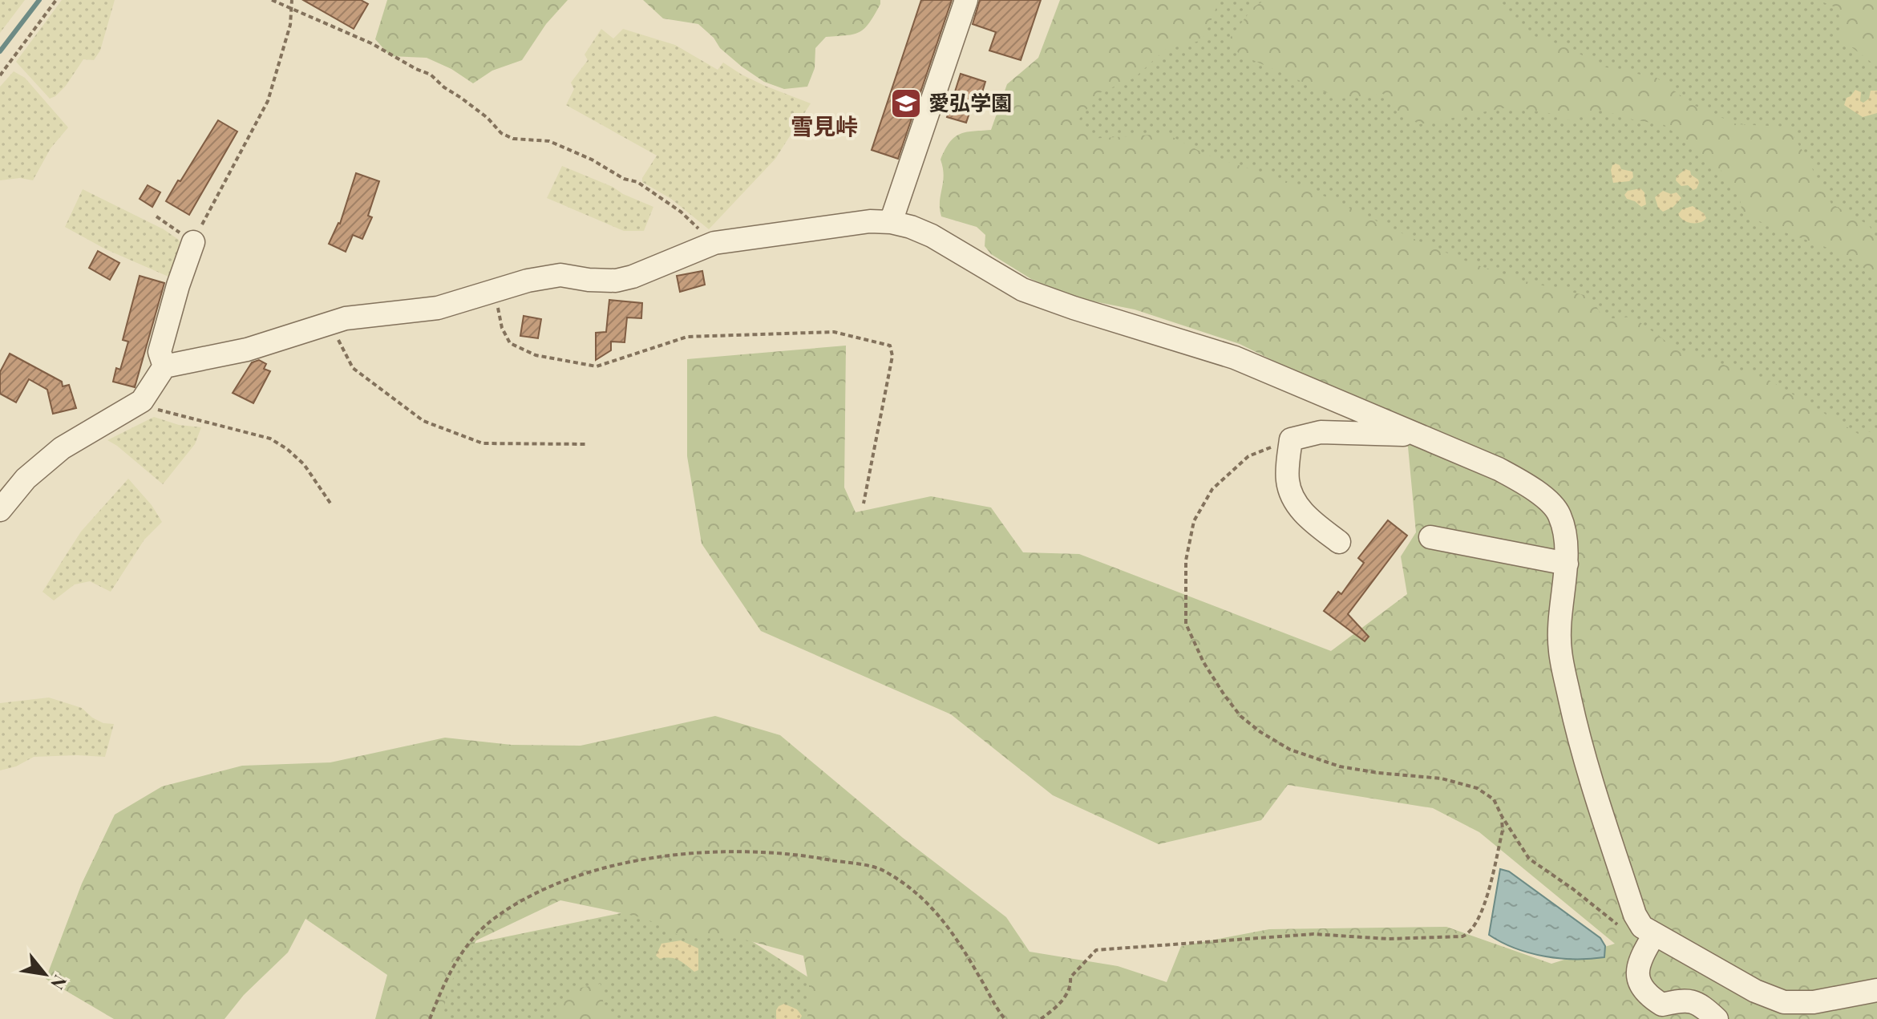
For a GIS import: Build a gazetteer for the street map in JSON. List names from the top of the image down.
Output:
{
  "districts": ["雪見峠"],
  "places": {
    "school or university": ["愛弘学園"]
  },
  "north": "bottom right"
}
